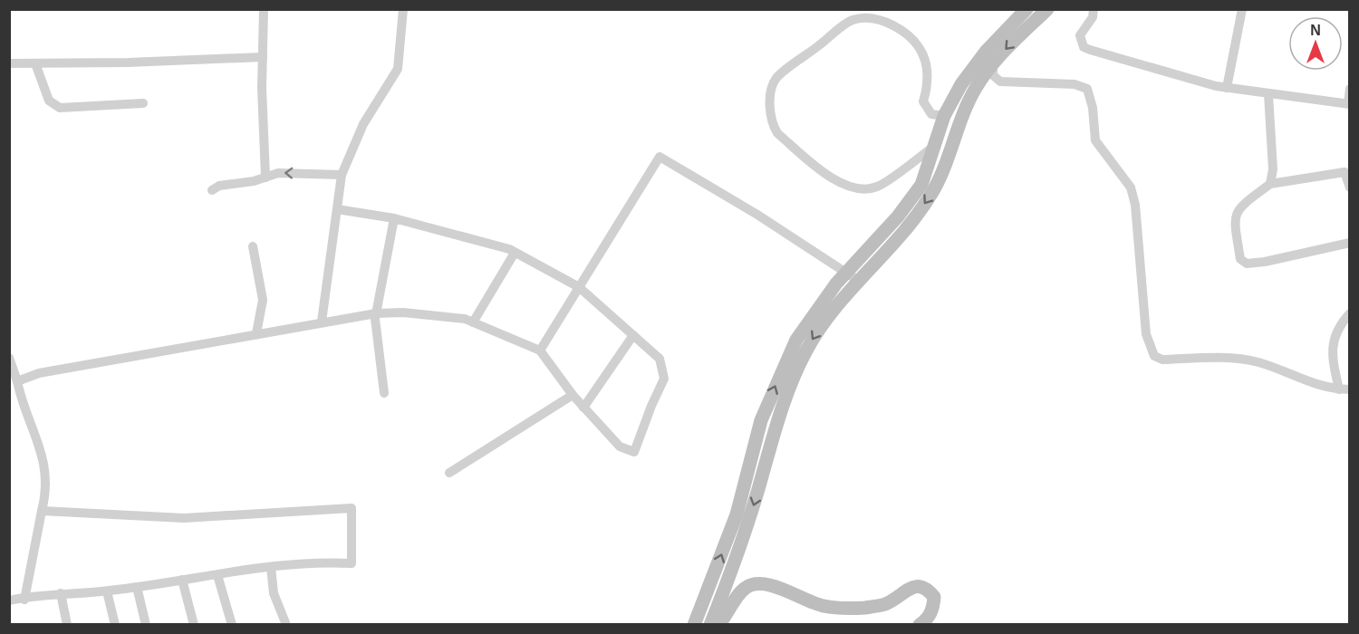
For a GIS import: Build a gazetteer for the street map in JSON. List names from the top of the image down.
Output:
{
  "north": "top"
}
